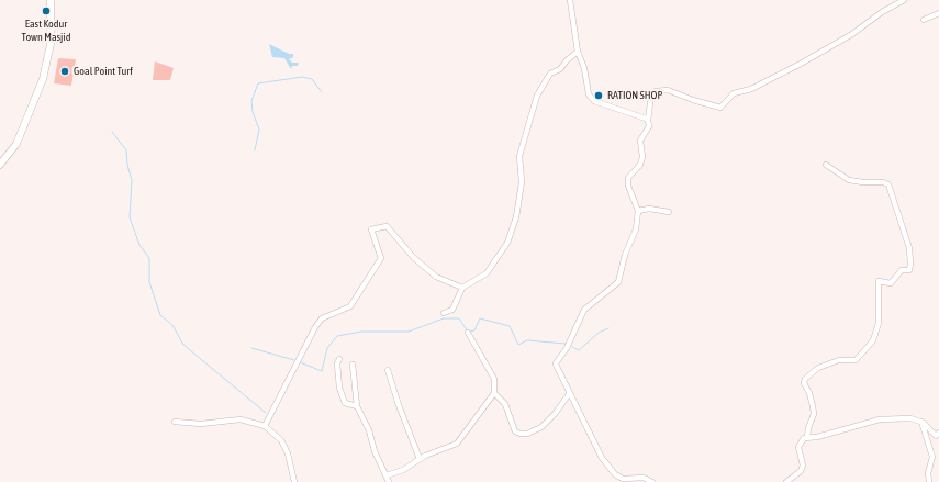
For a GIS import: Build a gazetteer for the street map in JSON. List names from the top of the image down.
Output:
{
  "places": ["East Kodur Town Masjid", "Goal Point Turf", "RATION SHOP"]
}
